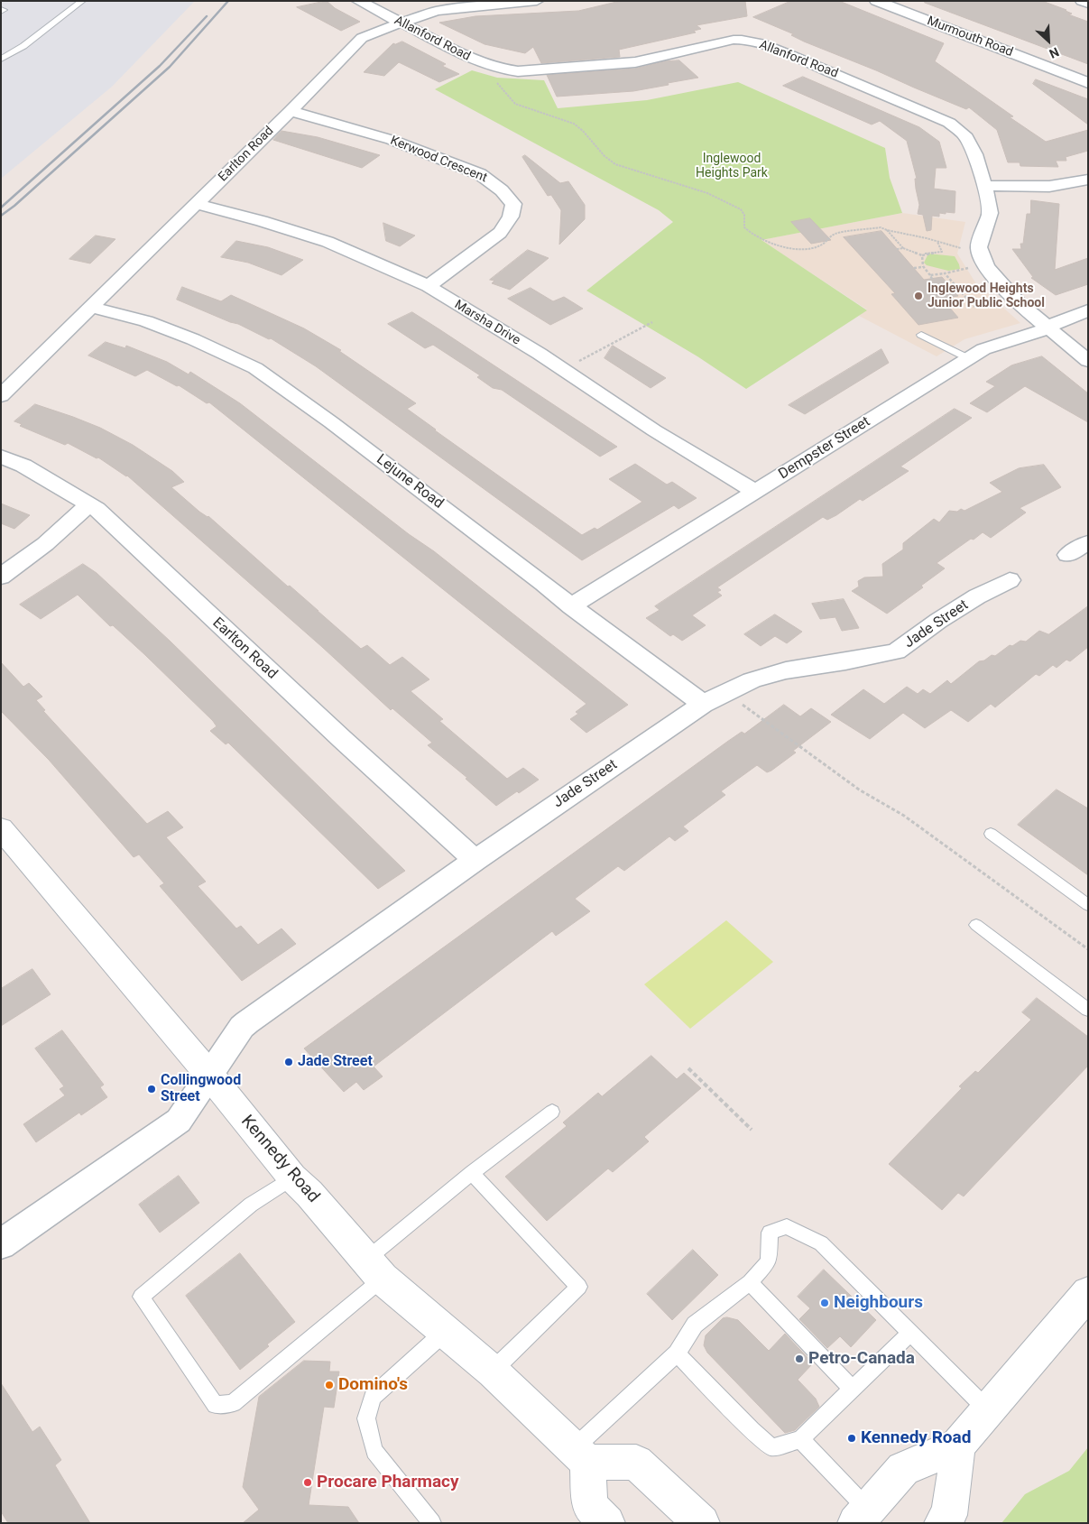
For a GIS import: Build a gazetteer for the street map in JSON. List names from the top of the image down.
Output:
{
  "streets": {
    "main road": ["Kennedy Road"],
    "street": [
      "Murmouth Road",
      "Allanford Road",
      "Earlton Road",
      "Kerwood Crescent",
      "Marsha Drive",
      "Dempster Street",
      "Lejune Road",
      "Jade Street"
    ]
  },
  "crossings": [
    ["Allanford Road", "Earlton Road"],
    ["Allanford Road", "Dempster Street"],
    ["Earlton Road", "Kerwood Crescent"],
    ["Earlton Road", "Marsha Drive"],
    ["Earlton Road", "Lejune Road"],
    ["Earlton Road", "Jade Street"],
    ["Kerwood Crescent", "Marsha Drive"],
    ["Marsha Drive", "Dempster Street"],
    ["Dempster Street", "Lejune Road"],
    ["Lejune Road", "Jade Street"],
    ["Jade Street", "Kennedy Road"]
  ],
  "parks": ["Inglewood Heights Park"],
  "places": [
    "Inglewood Heights Junior Public School",
    "Jade Street",
    "Collingwood Street",
    "Neighbours",
    "Petro-Canada",
    "Domino's",
    "Kennedy Road",
    "Procare Pharmacy"
  ],
  "north": "bottom right"
}
